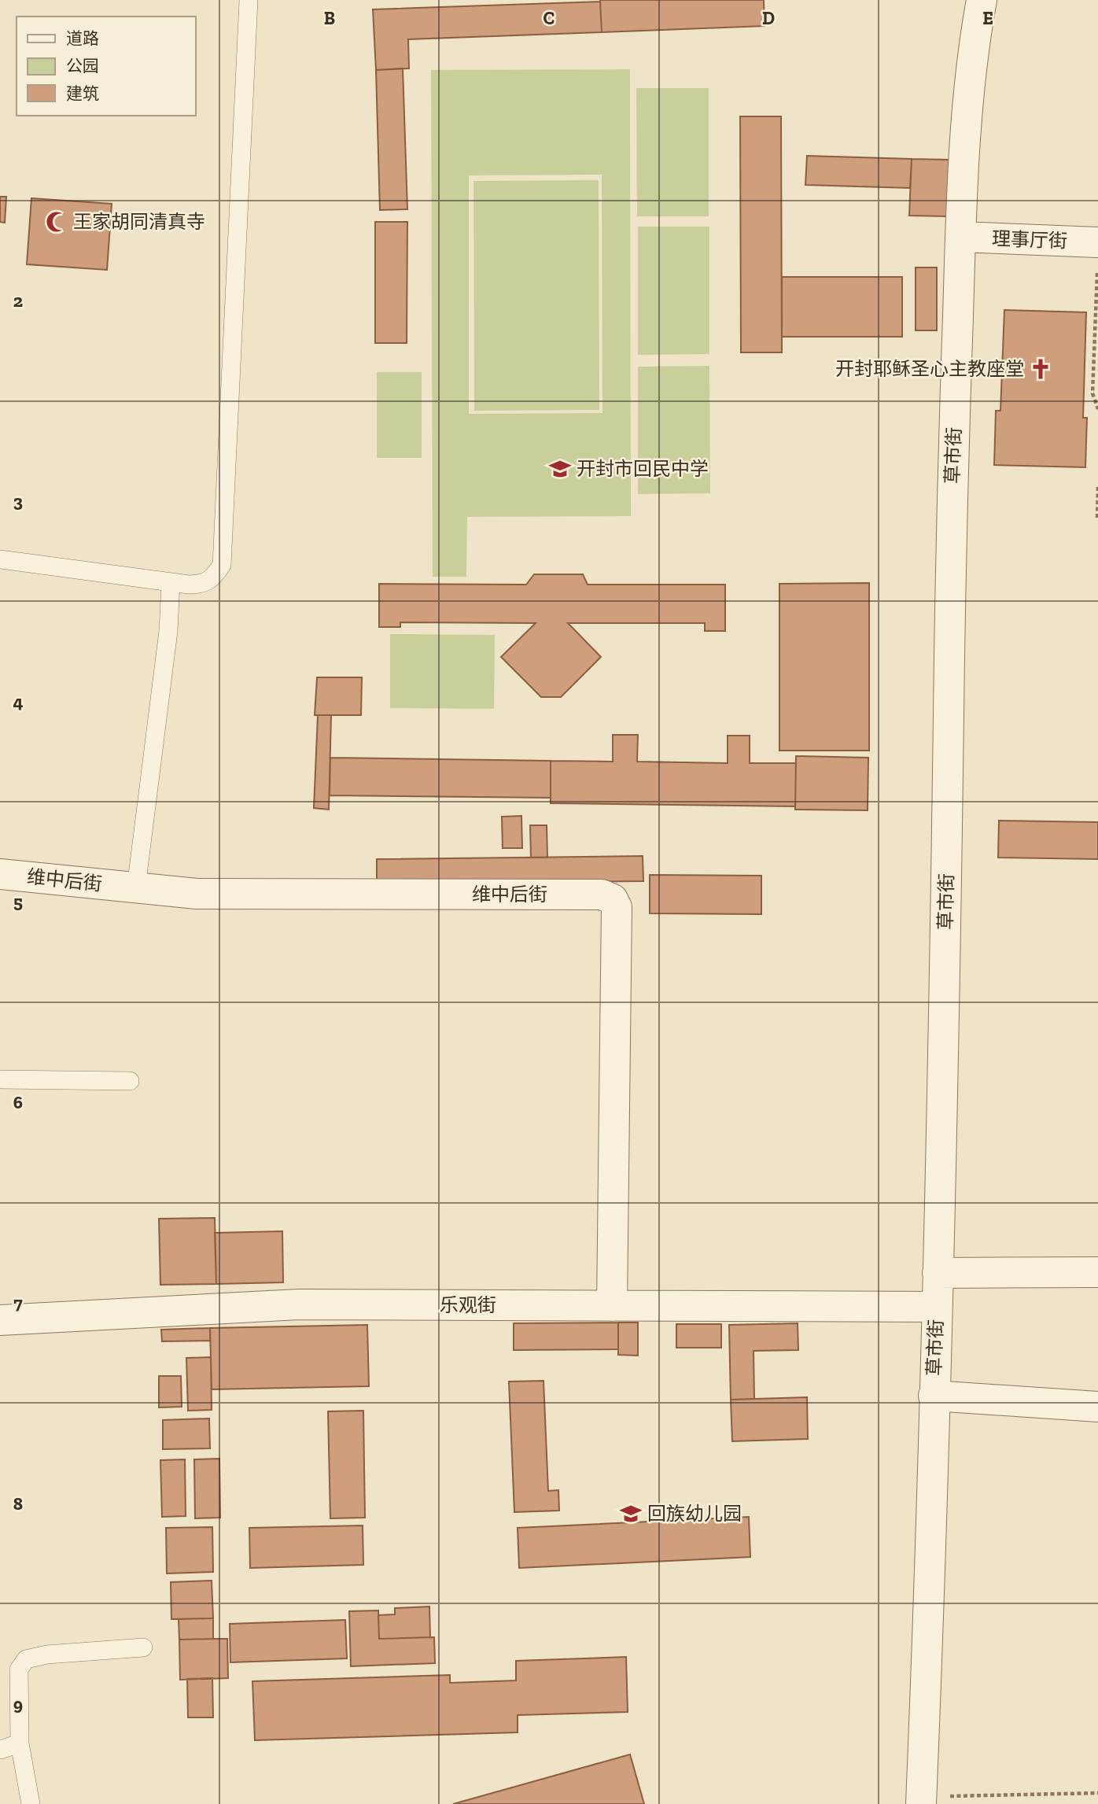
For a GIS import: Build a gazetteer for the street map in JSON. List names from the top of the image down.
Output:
{
  "streets": {
    "street": [
      "理事厅街",
      "草市街",
      "维中后街",
      "乐观街"
    ]
  },
  "crossings": [
    ["理事厅街", "草市街"],
    ["草市街", "乐观街"],
    ["维中后街", "乐观街"]
  ],
  "places": {
    "mosque": ["王家胡同清真寺"],
    "church": ["开封耶稣圣心主教座堂"],
    "school or university": ["开封市回民中学", "回族幼儿园"]
  },
  "legend": ["道路", "公园", "建筑"],
  "grid": {
    "columns": [
      "B",
      "C",
      "D",
      "E"
    ],
    "rows": [
      "2",
      "3",
      "4",
      "5",
      "6",
      "7",
      "8",
      "9"
    ]
  }
}
